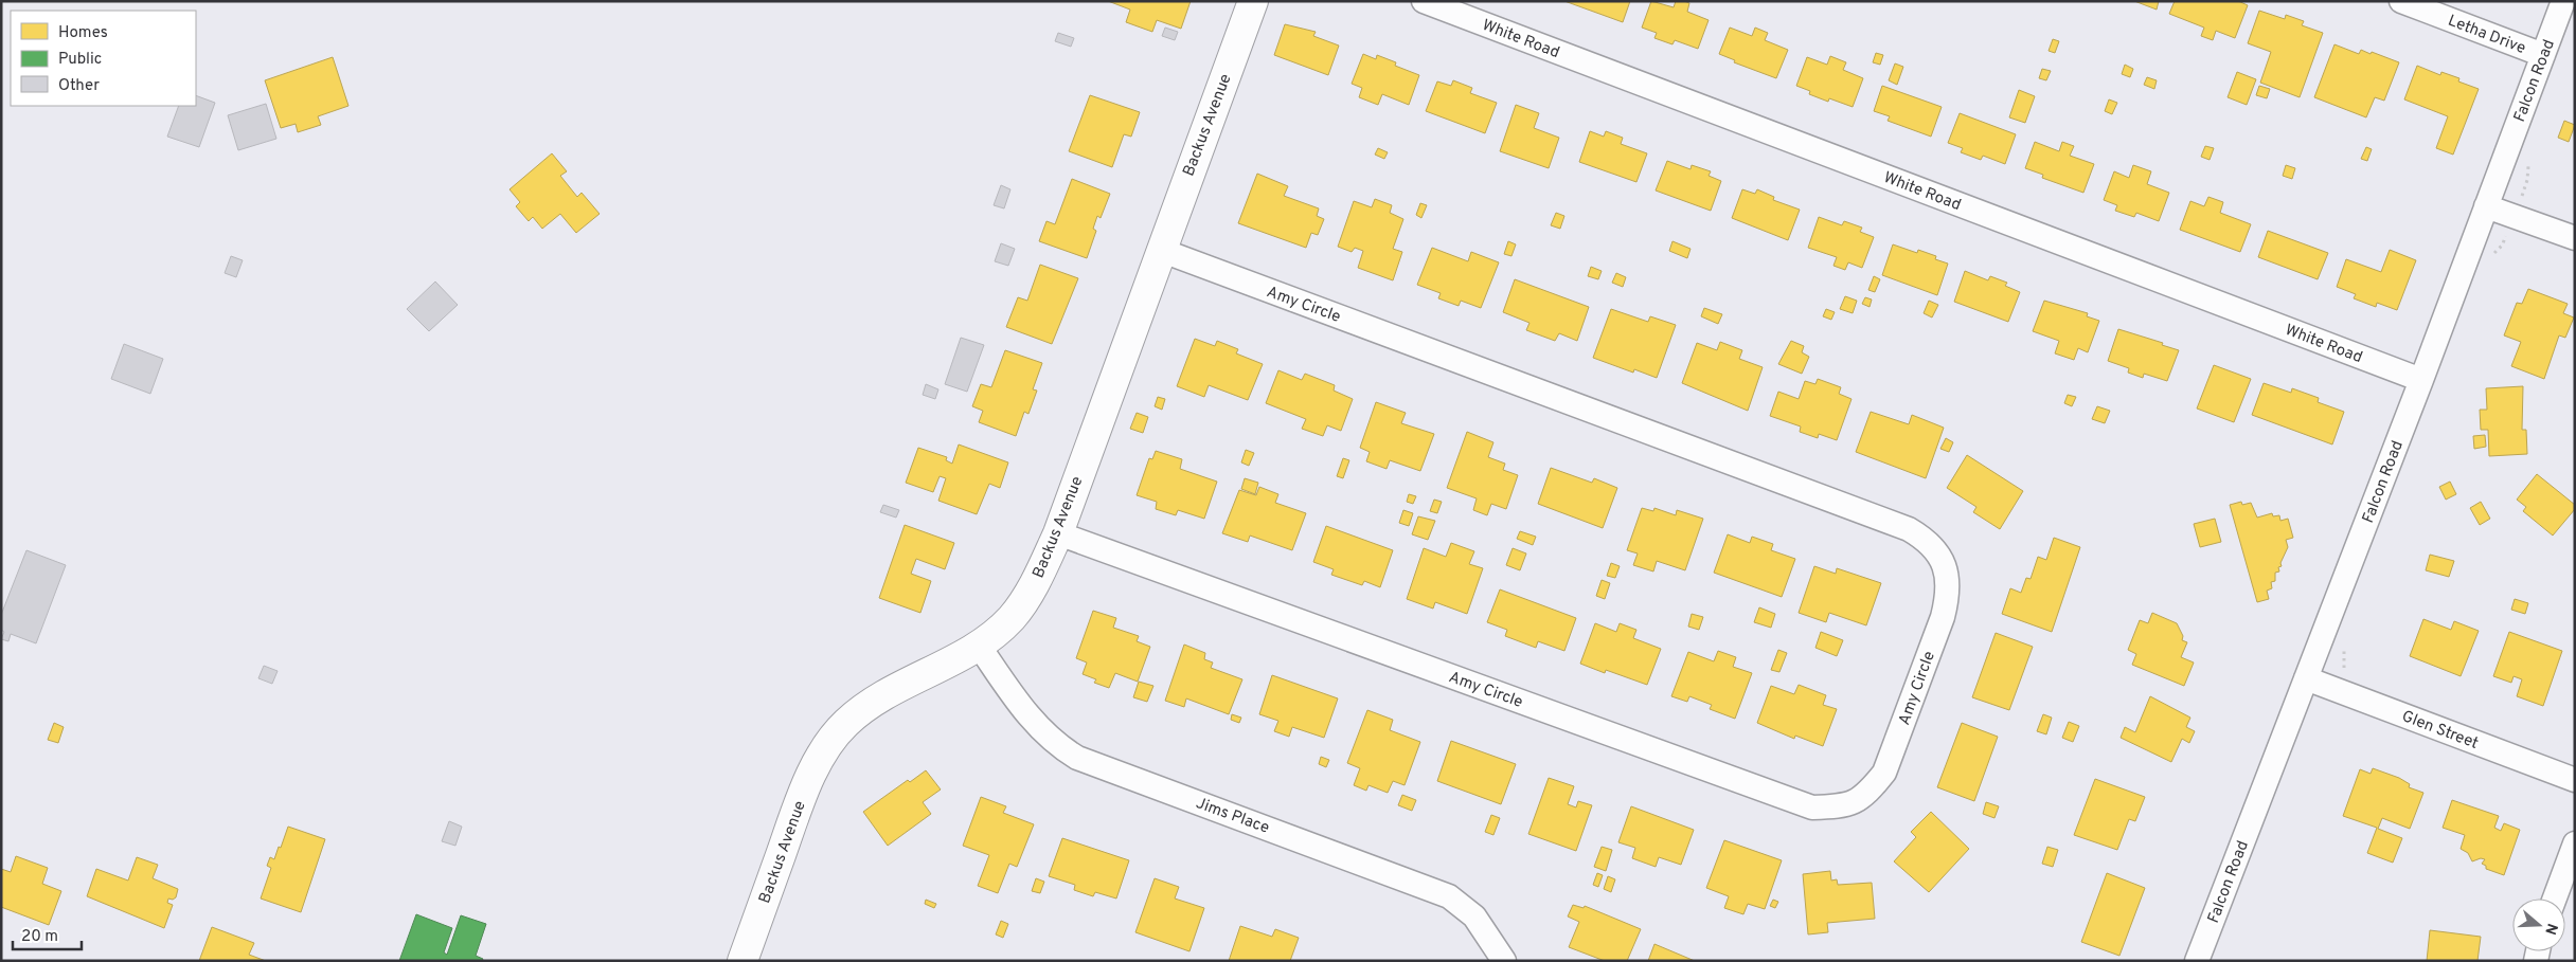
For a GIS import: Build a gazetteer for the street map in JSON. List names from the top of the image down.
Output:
{
  "streets": {
    "street": [
      "Letha Drive",
      "White Road",
      "Falcon Road",
      "Backus Avenue",
      "Amy Circle",
      "Glen Street",
      "Jims Place"
    ]
  },
  "crossings": [
    ["Letha Drive", "Falcon Road"],
    ["White Road", "Falcon Road"],
    ["Falcon Road", "Glen Street"],
    ["Backus Avenue", "Amy Circle"],
    ["Backus Avenue", "Jims Place"]
  ],
  "legend": ["Homes", "Public", "Other"],
  "scale_bar": "20 m",
  "north": "right"
}
